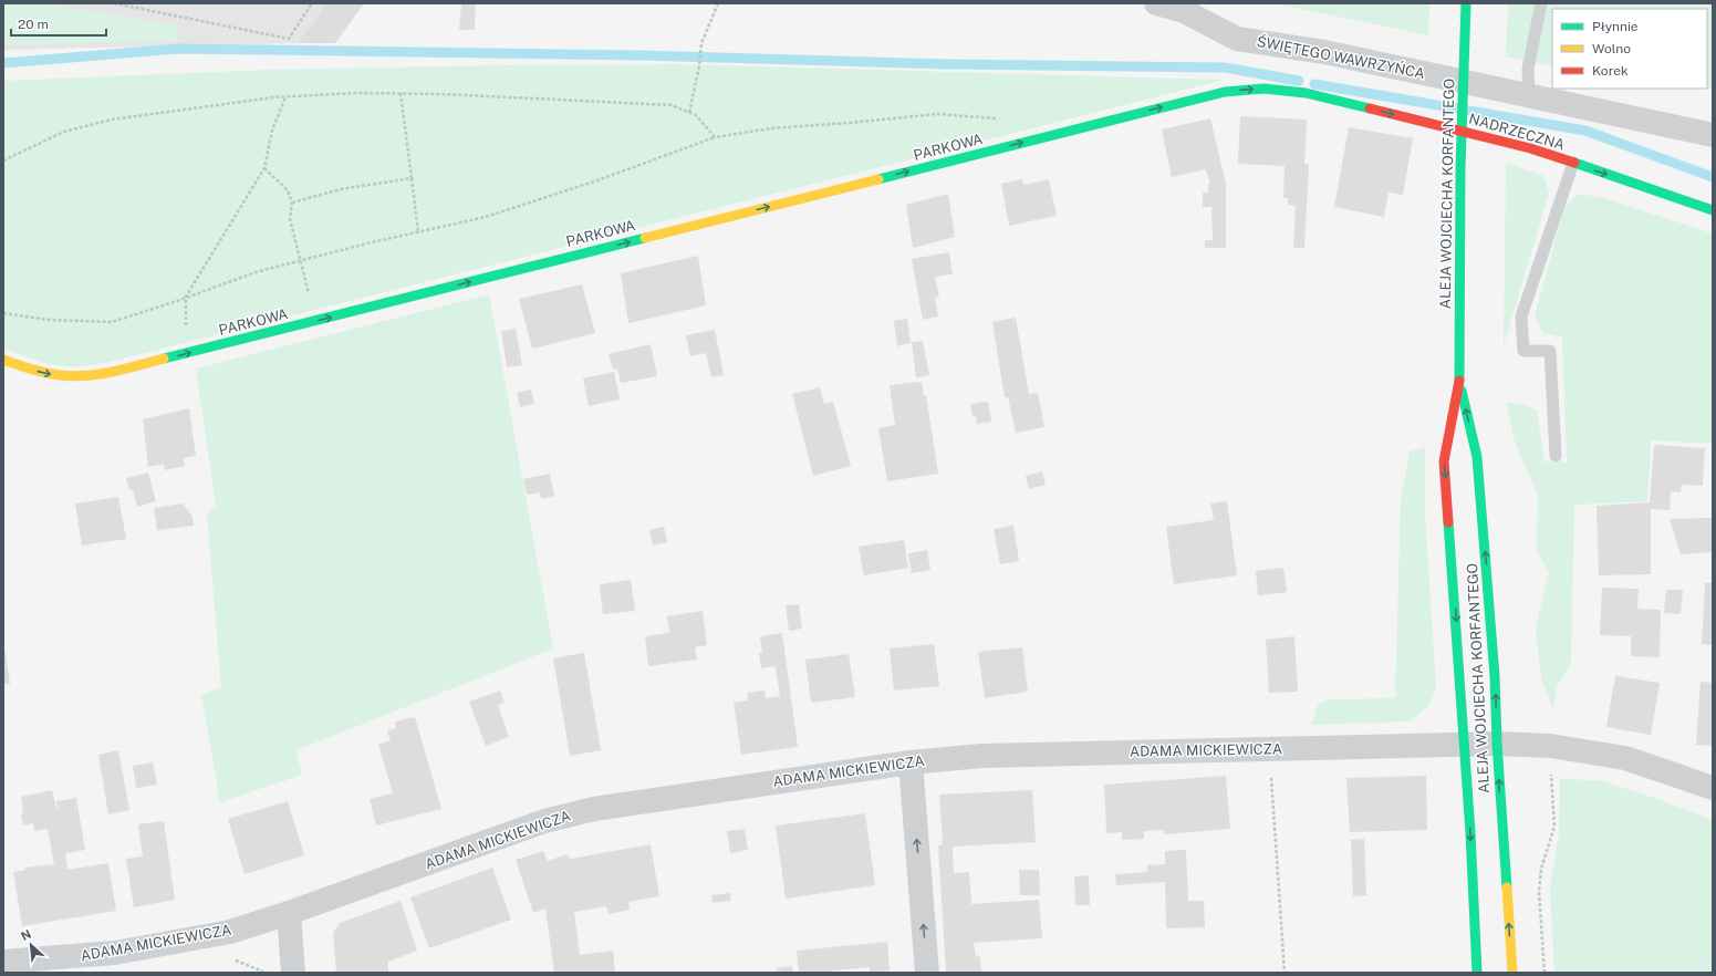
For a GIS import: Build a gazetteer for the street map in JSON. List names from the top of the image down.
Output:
{
  "streets": {
    "street": [
      "ŚWIĘTEGO WAWRZYŃCA",
      "NADRZECZNA",
      "PARKOWA",
      "ALEJA WOJCIECHA KORFANTEGO",
      "ADAMA MICKIEWICZA"
    ]
  },
  "crossings": [
    ["NADRZECZNA", "PARKOWA"],
    ["ALEJA WOJCIECHA KORFANTEGO", "ADAMA MICKIEWICZA"]
  ],
  "one_way": ["NADRZECZNA", "PARKOWA"],
  "legend": ["Płynnie", "Wolno", "Korek"],
  "scale_bar": "20 m",
  "north": "top left"
}
